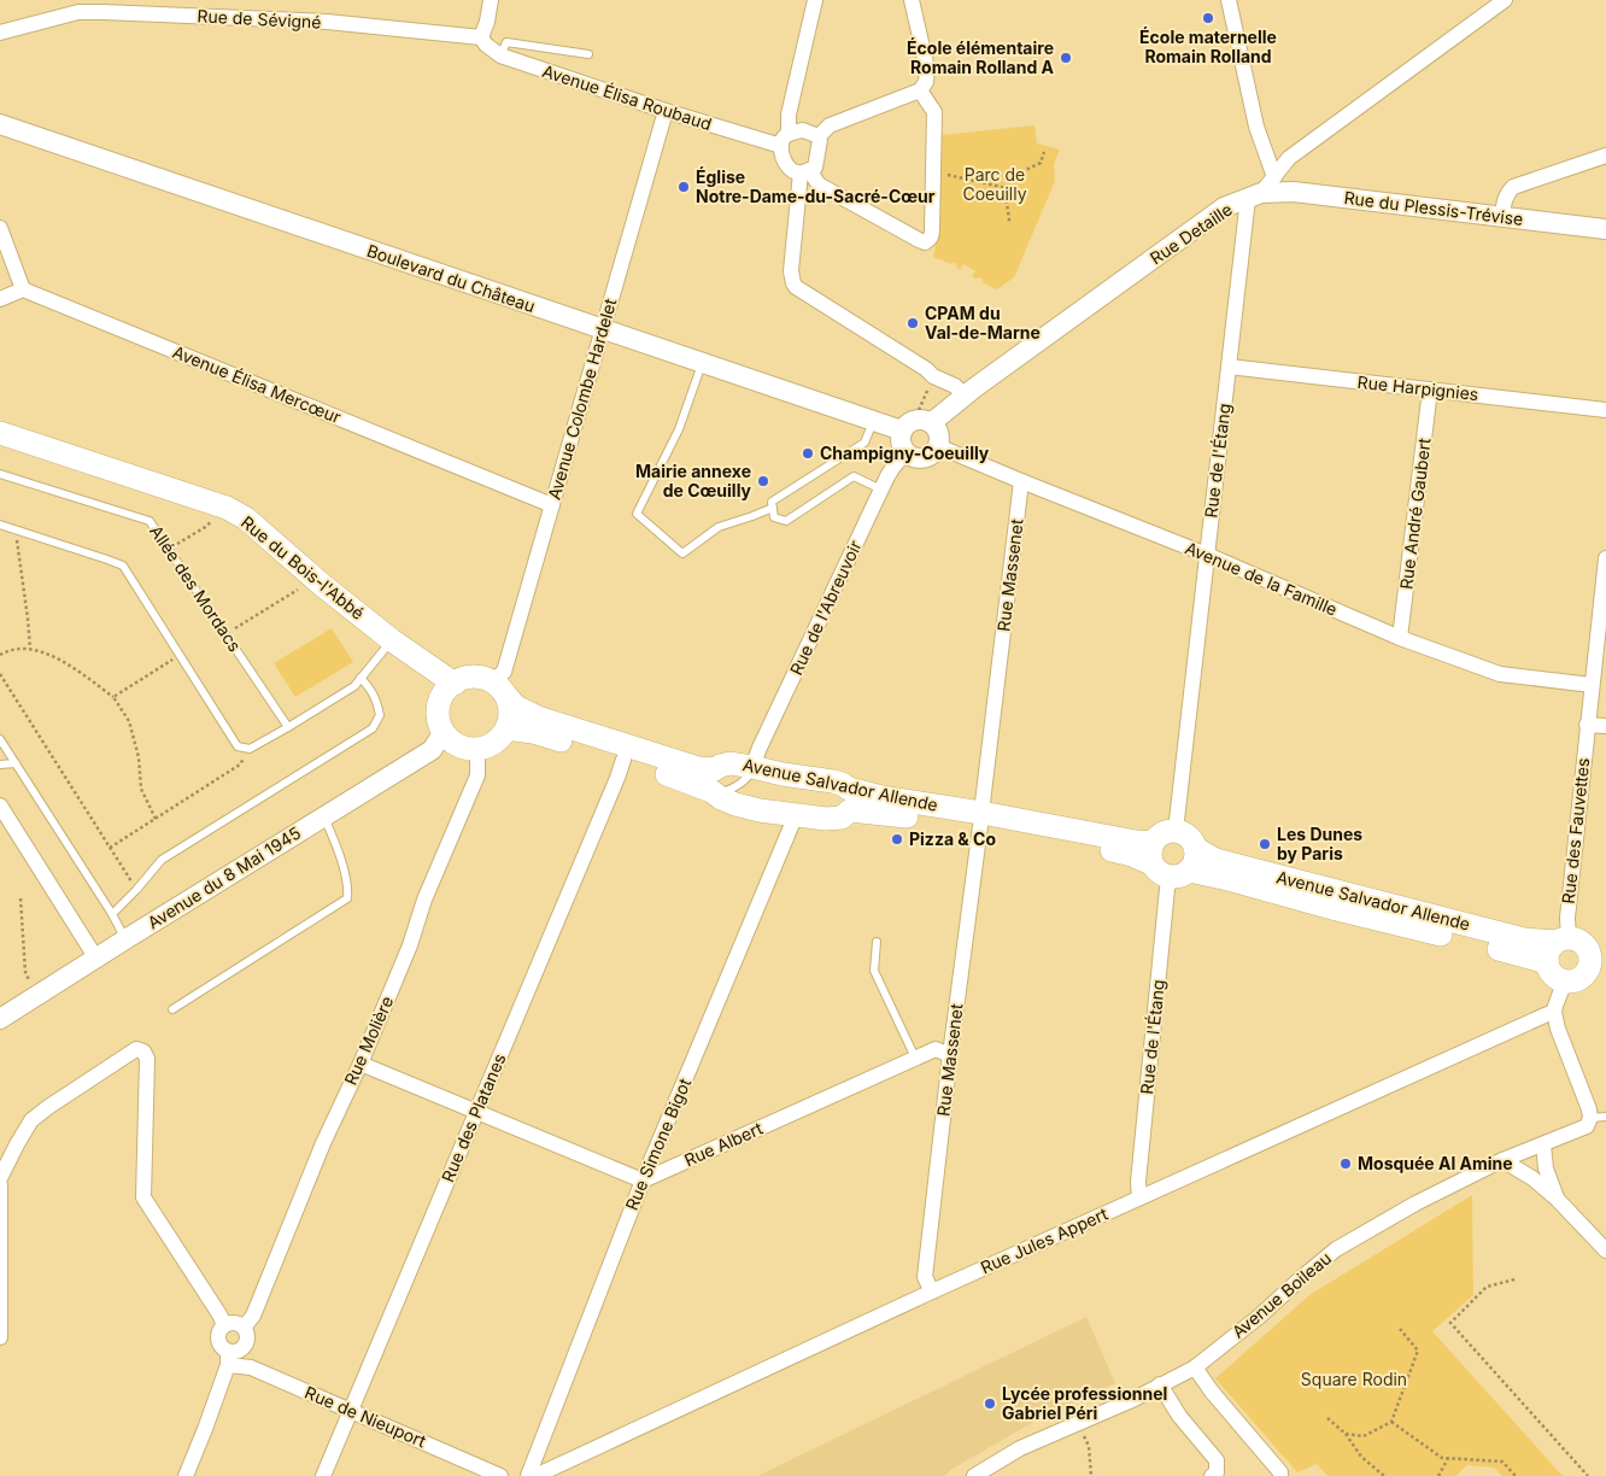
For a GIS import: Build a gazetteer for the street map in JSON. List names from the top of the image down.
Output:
{
  "streets": {
    "main road": ["Rue du Bois-l'Abbé", "Avenue Salvador Allende"],
    "street": [
      "Rue de Sévigné",
      "Avenue Élisa Roubaud",
      "Rue du Plessis-Trévise",
      "Rue Detaille",
      "Boulevard du Château",
      "Avenue Élisa Mercœur",
      "Rue Harpignies",
      "Avenue Colombe Hardelet",
      "Rue de l'Étang",
      "Rue André Gaubert",
      "Rue Massenet",
      "Avenue de la Famille",
      "Rue de l'Abreuvoir",
      "Rue des Fauvettes",
      "Avenue du 8 Mai 1945",
      "Rue Molière",
      "Rue des Platanes",
      "Rue Simone Bigot",
      "Rue Albert",
      "Rue Jules Appert",
      "Avenue Boileau",
      "Rue de Nieuport"
    ],
    "lane": ["Allée des Mordacs"]
  },
  "crossings": [
    ["Rue de Sévigné", "Avenue Élisa Roubaud"],
    ["Avenue Élisa Roubaud", "Avenue Colombe Hardelet"],
    ["Rue du Plessis-Trévise", "Rue Detaille"],
    ["Rue du Plessis-Trévise", "Rue de l'Étang"],
    ["Rue Detaille", "Boulevard du Château"],
    ["Rue Detaille", "Rue de l'Étang"],
    ["Rue Detaille", "Avenue de la Famille"],
    ["Rue Detaille", "Rue de l'Abreuvoir"],
    ["Boulevard du Château", "Avenue Colombe Hardelet"],
    ["Boulevard du Château", "Avenue de la Famille"],
    ["Boulevard du Château", "Rue de l'Abreuvoir"],
    ["Avenue Élisa Mercœur", "Avenue Colombe Hardelet"],
    ["Rue Harpignies", "Rue de l'Étang"],
    ["Rue Harpignies", "Rue André Gaubert"],
    ["Avenue Colombe Hardelet", "Rue du Bois-l'Abbé"],
    ["Avenue Colombe Hardelet", "Avenue Salvador Allende"],
    ["Avenue Colombe Hardelet", "Avenue du 8 Mai 1945"],
    ["Avenue Colombe Hardelet", "Rue Molière"],
    ["Rue de l'Étang", "Avenue de la Famille"],
    ["Rue de l'Étang", "Avenue Salvador Allende"],
    ["Rue de l'Étang", "Rue Jules Appert"],
    ["Rue André Gaubert", "Avenue de la Famille"],
    ["Rue du Bois-l'Abbé", "Avenue Salvador Allende"],
    ["Rue du Bois-l'Abbé", "Avenue du 8 Mai 1945"],
    ["Rue du Bois-l'Abbé", "Rue Molière"],
    ["Rue Massenet", "Avenue de la Famille"],
    ["Rue Massenet", "Avenue Salvador Allende"],
    ["Rue Massenet", "Rue Albert"],
    ["Rue Massenet", "Rue Jules Appert"],
    ["Avenue de la Famille", "Rue de l'Abreuvoir"],
    ["Avenue de la Famille", "Rue des Fauvettes"],
    ["Rue de l'Abreuvoir", "Avenue Salvador Allende"],
    ["Avenue Salvador Allende", "Rue des Fauvettes"],
    ["Avenue Salvador Allende", "Avenue du 8 Mai 1945"],
    ["Avenue Salvador Allende", "Rue Molière"],
    ["Avenue Salvador Allende", "Rue des Platanes"],
    ["Avenue Salvador Allende", "Rue Simone Bigot"],
    ["Avenue du 8 Mai 1945", "Rue Molière"],
    ["Rue Molière", "Rue de Nieuport"],
    ["Rue des Platanes", "Rue de Nieuport"],
    ["Rue Simone Bigot", "Rue Albert"]
  ],
  "parks": ["Parc de Coeuilly", "Square Rodin"],
  "places": [
    "École maternelle Romain Rolland",
    "École élémentaire Romain Rolland A",
    "Église Notre-Dame-du-Sacré-Cœur",
    "CPAM du Val-de-Marne",
    "Champigny-Coeuilly",
    "Mairie annexe de Cœuilly",
    "Pizza & Co",
    "Les Dunes by Paris",
    "Mosquée Al Amine",
    "Lycée professionnel Gabriel Péri"
  ]
}
